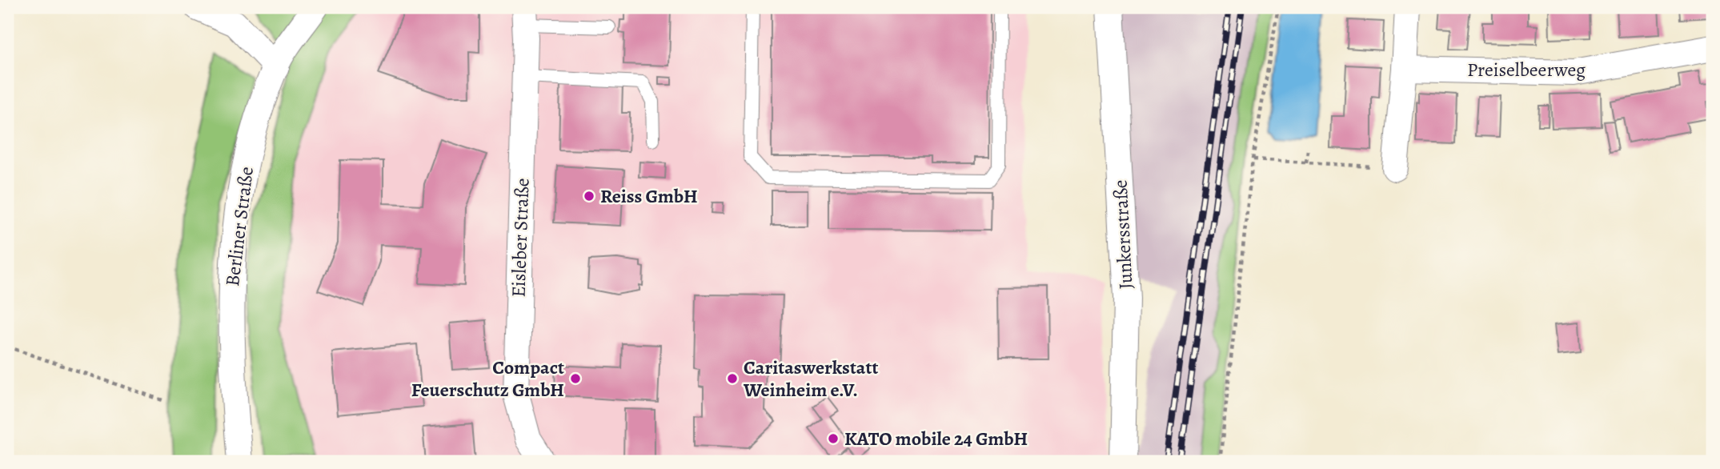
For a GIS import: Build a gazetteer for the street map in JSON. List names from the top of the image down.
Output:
{
  "streets": {
    "street": [
      "Preiselbeerweg",
      "Berliner Straße",
      "Junkersstraße",
      "Eisleber Straße"
    ]
  },
  "places": [
    "Reiss GmbH",
    "Compact Feuerschutz GmbH",
    "Caritaswerkstatt Weinheim e.V.",
    "KATO mobile 24 GmbH"
  ]
}
